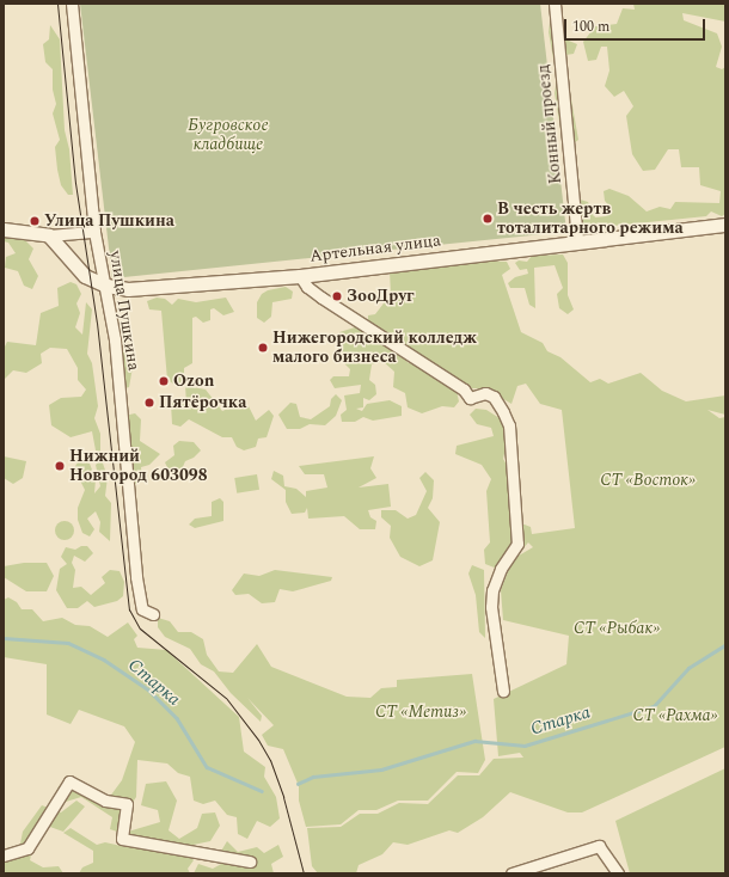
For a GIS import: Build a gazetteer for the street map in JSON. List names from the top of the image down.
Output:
{
  "streets": {
    "street": ["Конный проезд", "Артельная улица", "улица Пушкина"]
  },
  "crossings": [
    ["Конный проезд", "Артельная улица"],
    ["Артельная улица", "улица Пушкина"]
  ],
  "water": ["Старка"],
  "parks": [
    "Бугровское кладбище",
    "СТ «Восток»",
    "СТ «Рыбак»",
    "СТ «Метиз»",
    "СТ «Рахма»"
  ],
  "places": [
    "В честь жертв тоталитарного режима",
    "Улица Пушкина",
    "ЗооДруг",
    "Нижегородский колледж малого бизнеса",
    "Ozon",
    "Пятёрочка",
    "Нижний Новгород 603098"
  ],
  "scale_bar": "100 m"
}
